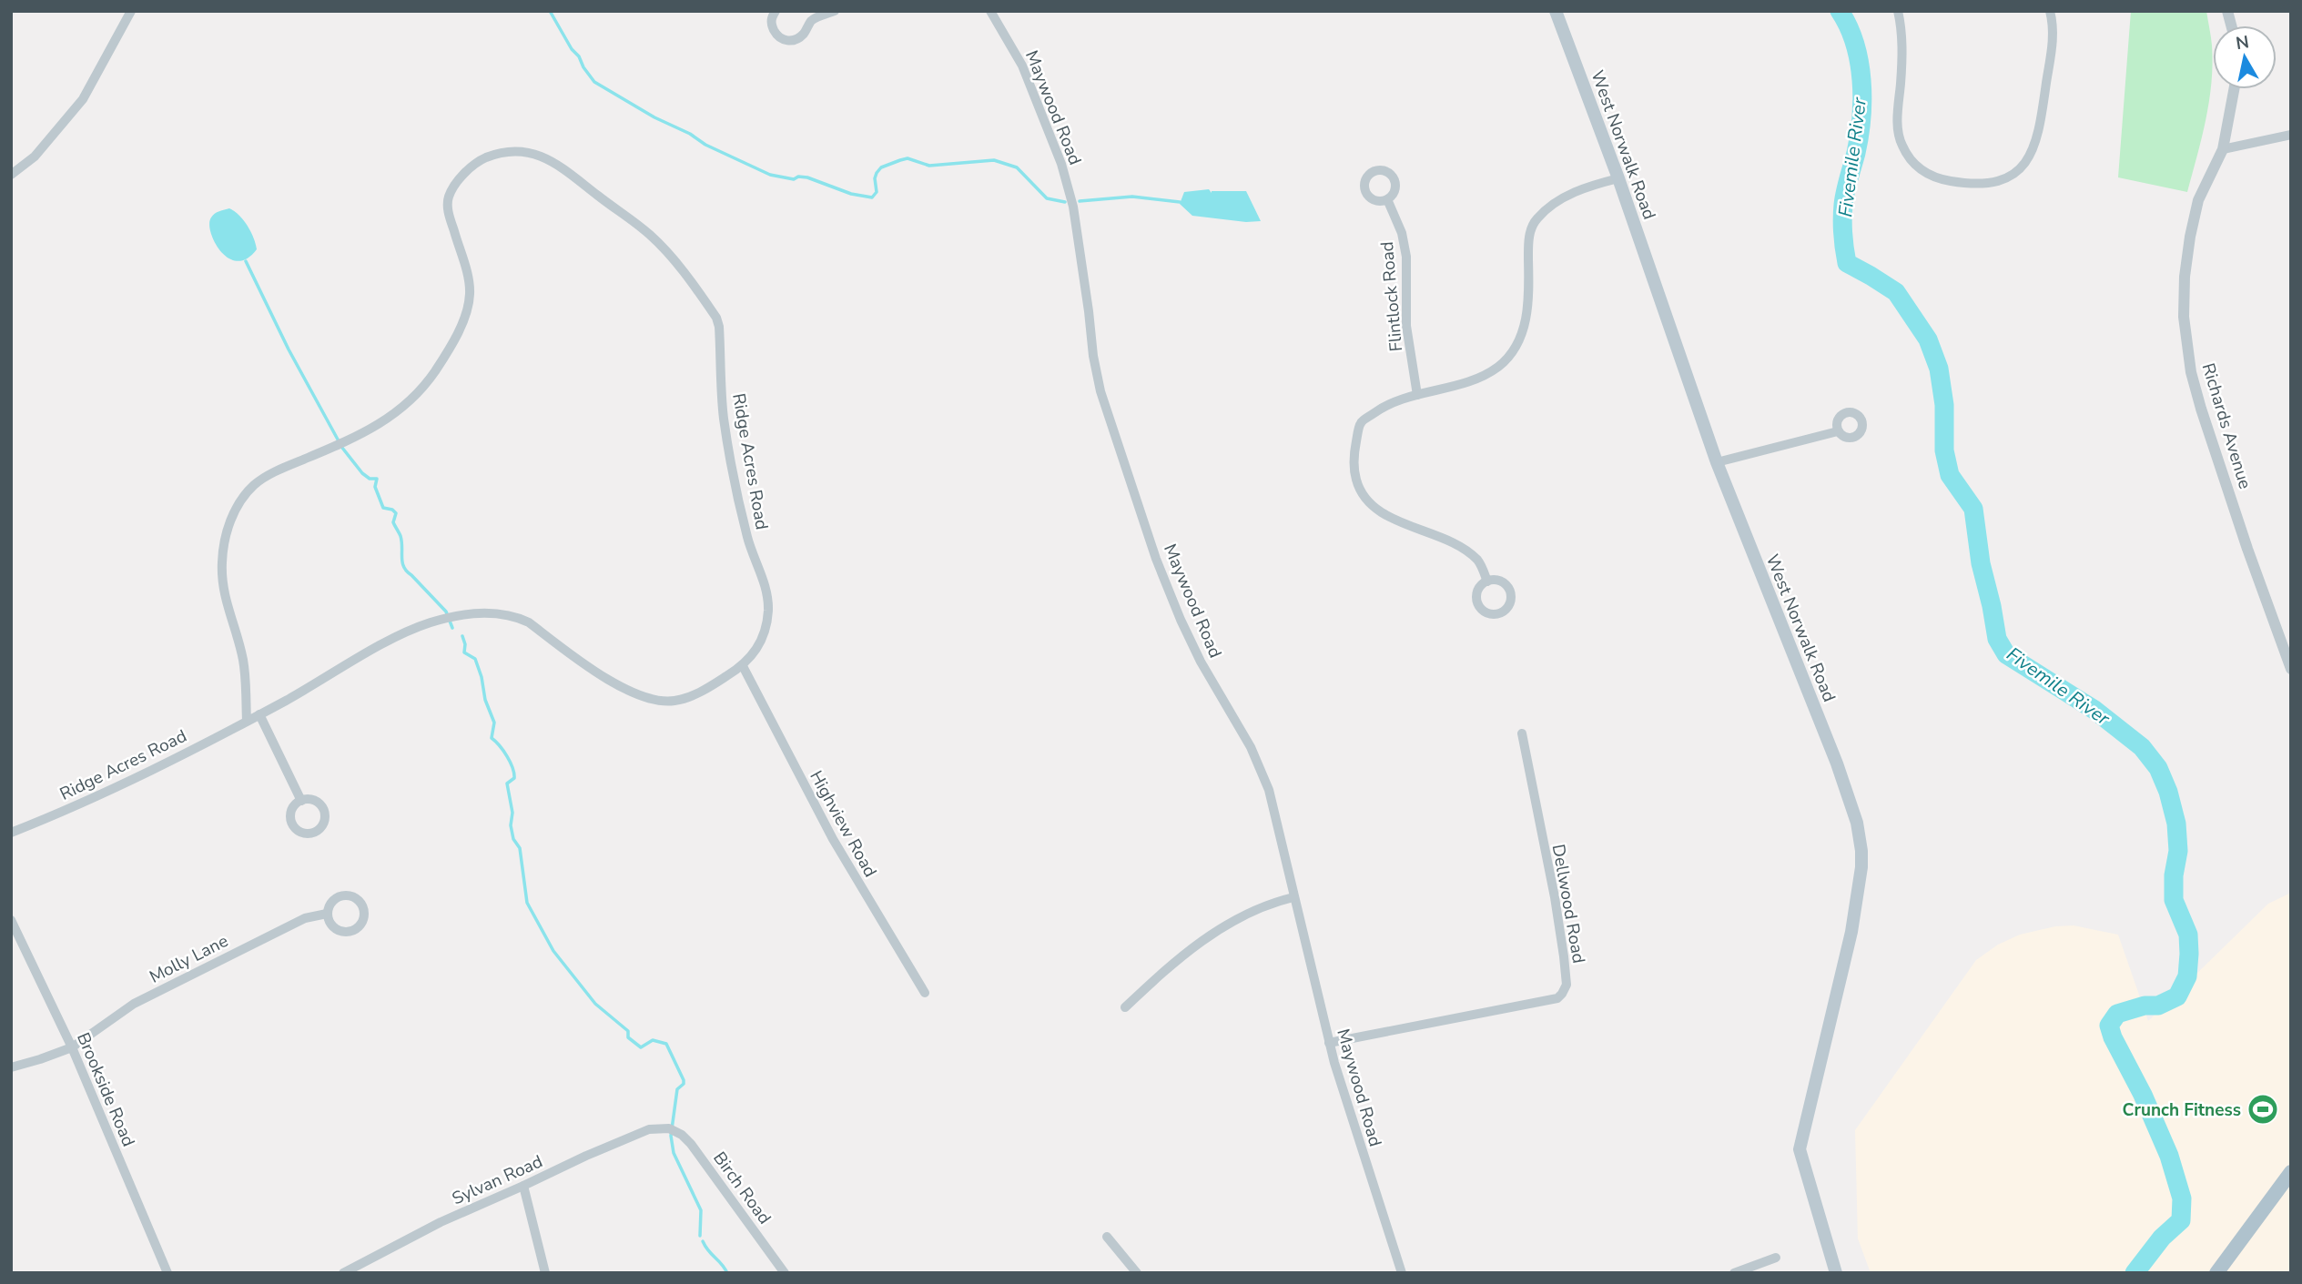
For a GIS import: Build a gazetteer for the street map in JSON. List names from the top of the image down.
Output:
{
  "streets": {
    "main road": ["West Norwalk Road"],
    "street": [
      "Maywood Road",
      "Flintlock Road",
      "Richards Avenue",
      "Ridge Acres Road",
      "Highview Road",
      "Dellwood Road",
      "Molly Lane",
      "Brookside Road",
      "Sylvan Road",
      "Birch Road"
    ]
  },
  "crossings": [
    ["Maywood Road", "Dellwood Road"],
    ["Ridge Acres Road", "Highview Road"],
    ["Molly Lane", "Brookside Road"],
    ["Sylvan Road", "Birch Road"]
  ],
  "water": ["Fivemile River"],
  "places": {
    "sports": ["Crunch Fitness"]
  },
  "north": "top"
}
